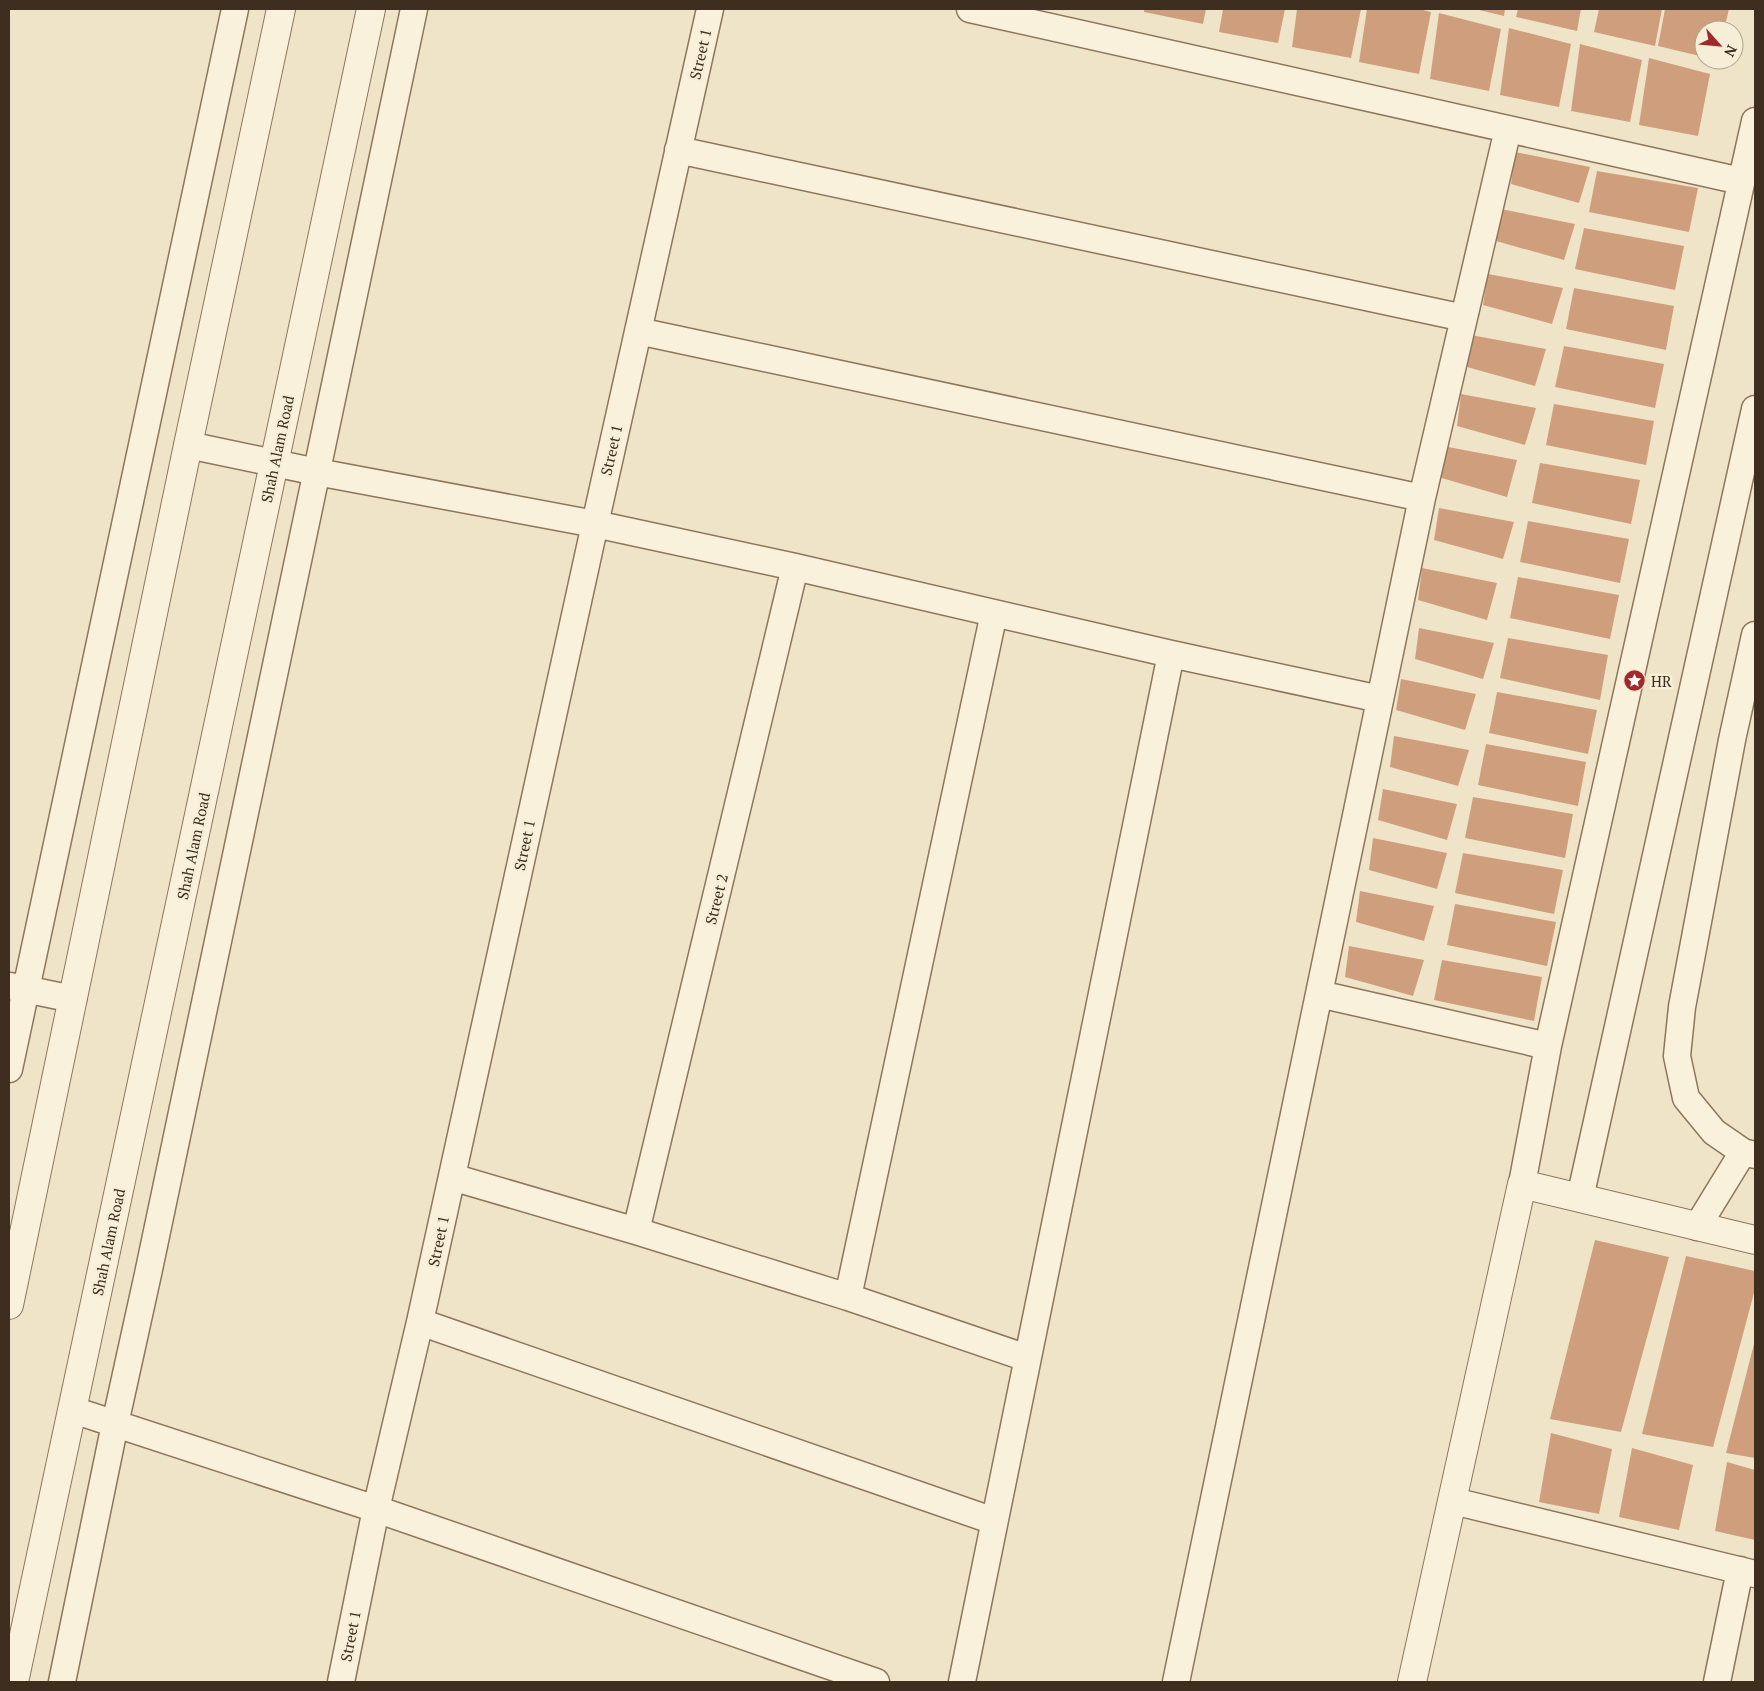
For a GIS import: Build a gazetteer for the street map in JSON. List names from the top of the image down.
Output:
{
  "streets": {
    "street": ["Street 1", "Shah Alam Road", "Street 2"]
  },
  "places": {
    "place": ["HR"]
  },
  "north": "bottom right"
}
